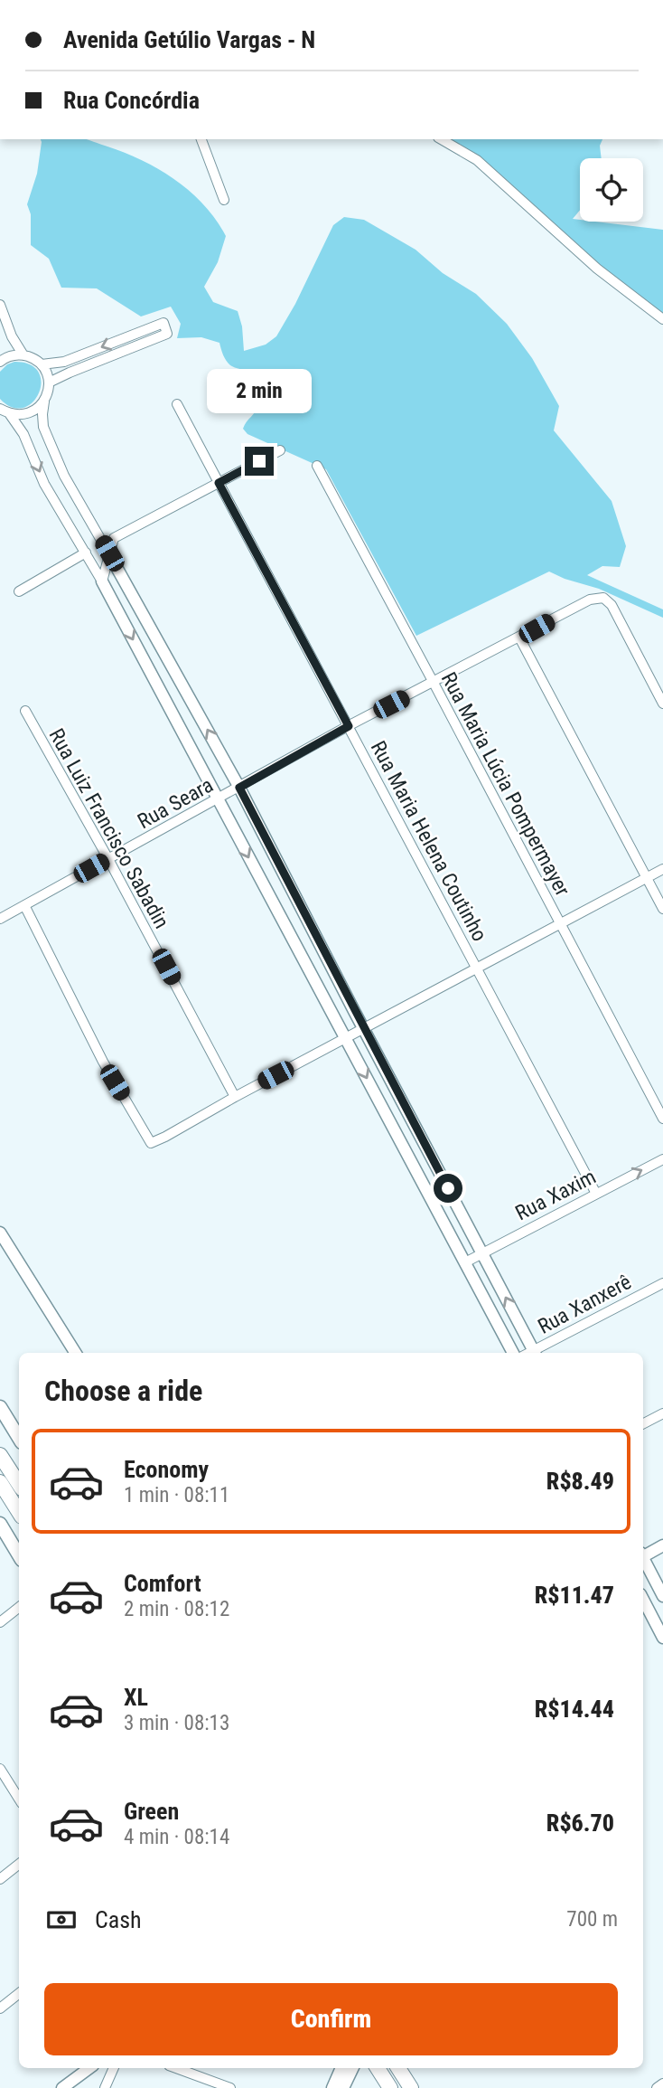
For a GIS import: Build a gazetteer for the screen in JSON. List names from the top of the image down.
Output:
{
  "streets": {
    "street": [
      "Rua Maria Lúcia Pompermayer",
      "Rua Seara",
      "Rua Luiz Francisco Sabadin",
      "Rua Maria Helena Coutinho",
      "Rua Xaxim",
      "Rua Xanxerê"
    ]
  },
  "crossings": [
    ["Rua Maria Lúcia Pompermayer", "Rua Seara"],
    ["Rua Seara", "Rua Luiz Francisco Sabadin"],
    ["Rua Seara", "Rua Maria Helena Coutinho"],
    ["Rua Maria Helena Coutinho", "Rua Xaxim"]
  ],
  "page": {
    "banner": ["Avenida Getúlio Vargas - N", "Rua Concórdia"],
    "bubble": "2 min",
    "heading": "Choose a ride",
    "list": [
      {
        "name": "Economy",
        "note": "1 min · 08:11",
        "value": "R$8.49"
      },
      {
        "name": "Comfort",
        "note": "2 min · 08:12",
        "value": "R$11.47"
      },
      {
        "name": "XL",
        "note": "3 min · 08:13",
        "value": "R$14.44"
      },
      {
        "name": "Green",
        "note": "4 min · 08:14",
        "value": "R$6.70"
      }
    ],
    "pay": ["Cash", "700 m"],
    "buttons": "Confirm"
  }
}
